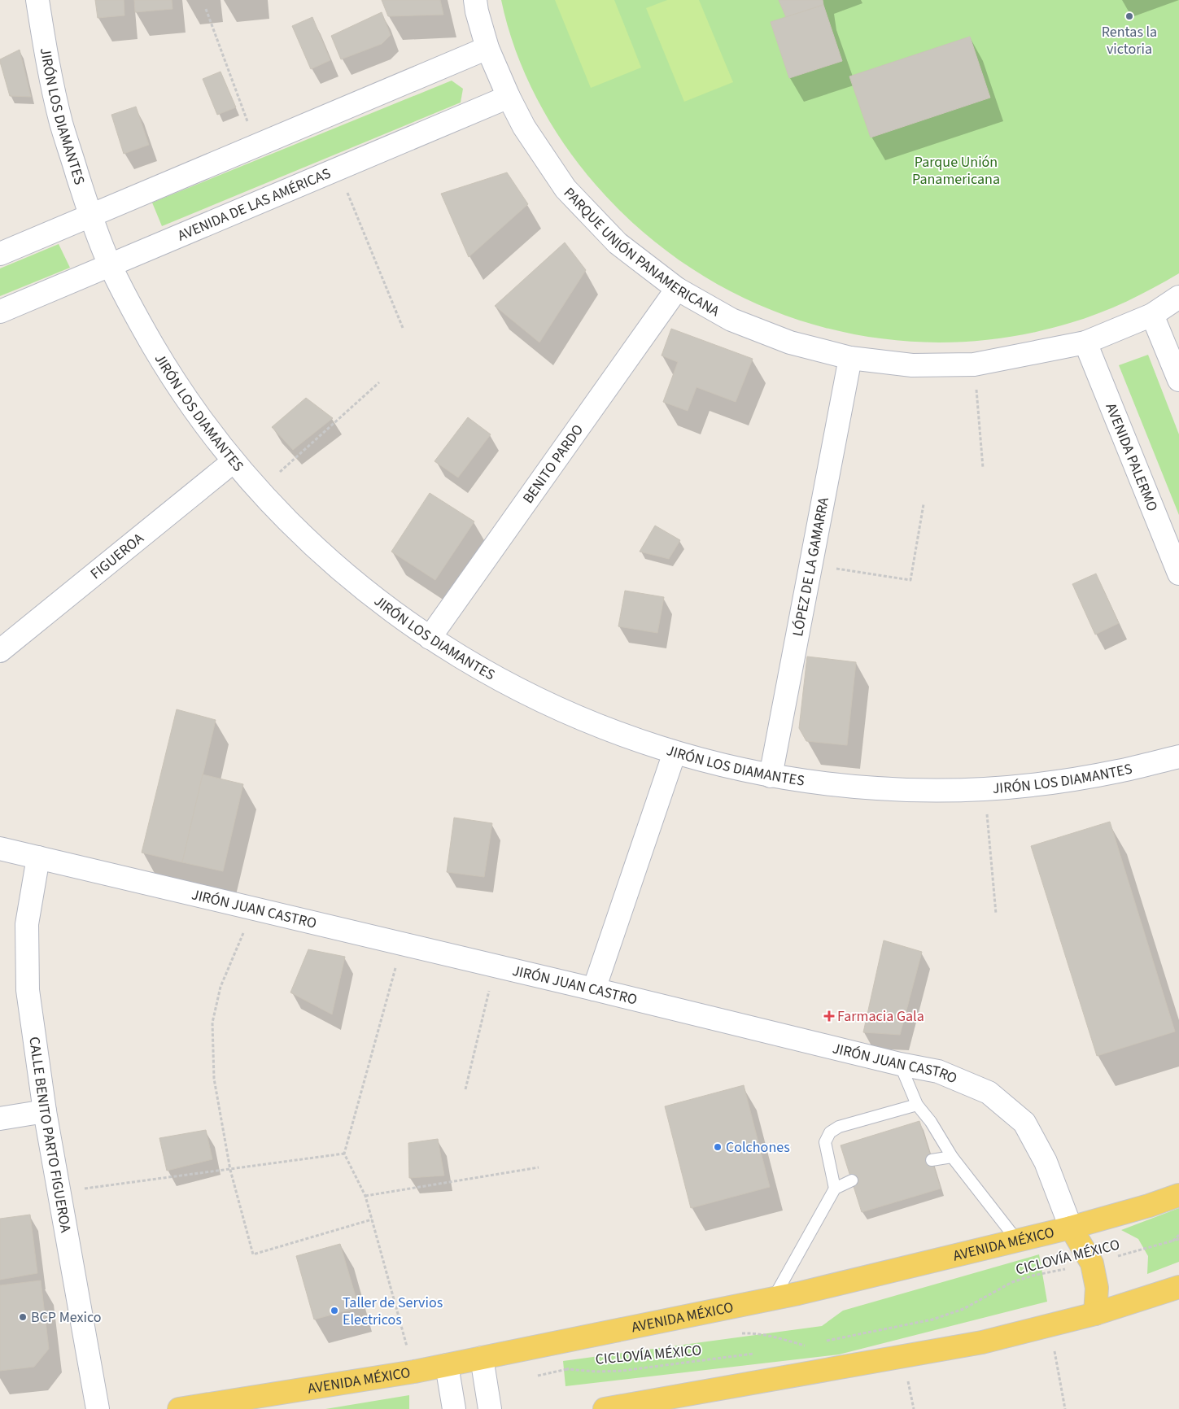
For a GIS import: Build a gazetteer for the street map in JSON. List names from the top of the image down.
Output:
{
  "streets": {
    "main road": ["AVENIDA MÉXICO"],
    "street": [
      "JIRÓN LOS DIAMANTES",
      "AVENIDA DE LAS AMÉRICAS",
      "PARQUE UNIÓN PANAMERICANA",
      "AVENIDA PALERMO",
      "BENITO PARDO",
      "FIGUEROA",
      "LÓPEZ DE LA GAMARRA",
      "JIRÓN JUAN CASTRO",
      "CALLE BENITO PARTO FIGUEROA"
    ],
    "path": ["CICLOVÍA MÉXICO"]
  },
  "crossings": [
    ["JIRÓN LOS DIAMANTES", "AVENIDA DE LAS AMÉRICAS"],
    ["JIRÓN LOS DIAMANTES", "BENITO PARDO"],
    ["JIRÓN LOS DIAMANTES", "FIGUEROA"],
    ["JIRÓN LOS DIAMANTES", "LÓPEZ DE LA GAMARRA"],
    ["AVENIDA DE LAS AMÉRICAS", "PARQUE UNIÓN PANAMERICANA"],
    ["PARQUE UNIÓN PANAMERICANA", "AVENIDA PALERMO"],
    ["PARQUE UNIÓN PANAMERICANA", "BENITO PARDO"],
    ["PARQUE UNIÓN PANAMERICANA", "LÓPEZ DE LA GAMARRA"],
    ["JIRÓN JUAN CASTRO", "CALLE BENITO PARTO FIGUEROA"],
    ["JIRÓN JUAN CASTRO", "AVENIDA MÉXICO"]
  ],
  "parks": ["Parque Unión Panamericana"],
  "places": {
    "other": [
      "Rentas la victoria",
      "Colchones",
      "Taller de Servios Electricos",
      "BCP Mexico"
    ],
    "health": ["Farmacia Gala"]
  }
}
